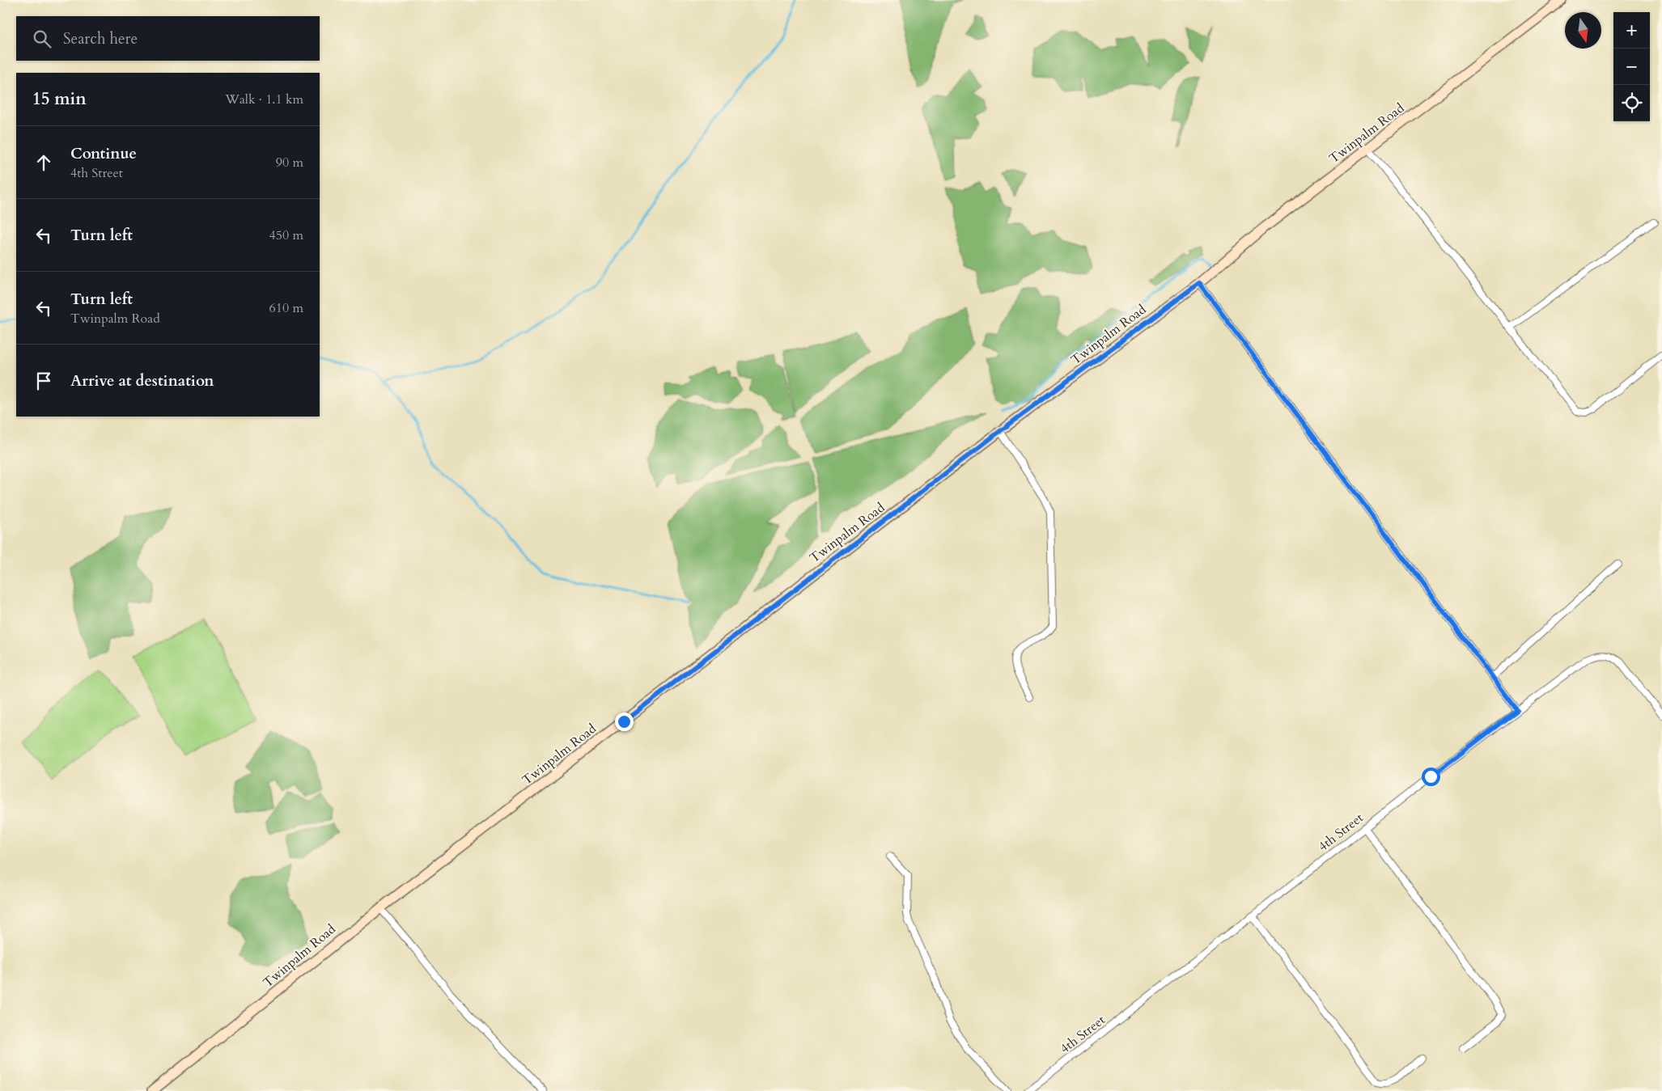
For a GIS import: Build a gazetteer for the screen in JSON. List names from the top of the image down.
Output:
{
  "streets": {
    "main road": ["Twinpalm Road"],
    "street": ["4th Street"]
  },
  "north": "bottom",
  "page": {
    "map_buttons": ["+", "−"],
    "search": "Search here",
    "heading": ["15 min", "Walk · 1.1 km"],
    "list": [
      ["Continue", "4th Street", "90 m"],
      ["Turn left", "450 m"],
      ["Turn left", "Twinpalm Road", "610 m"],
      "Arrive at destination"
    ]
  }
}
